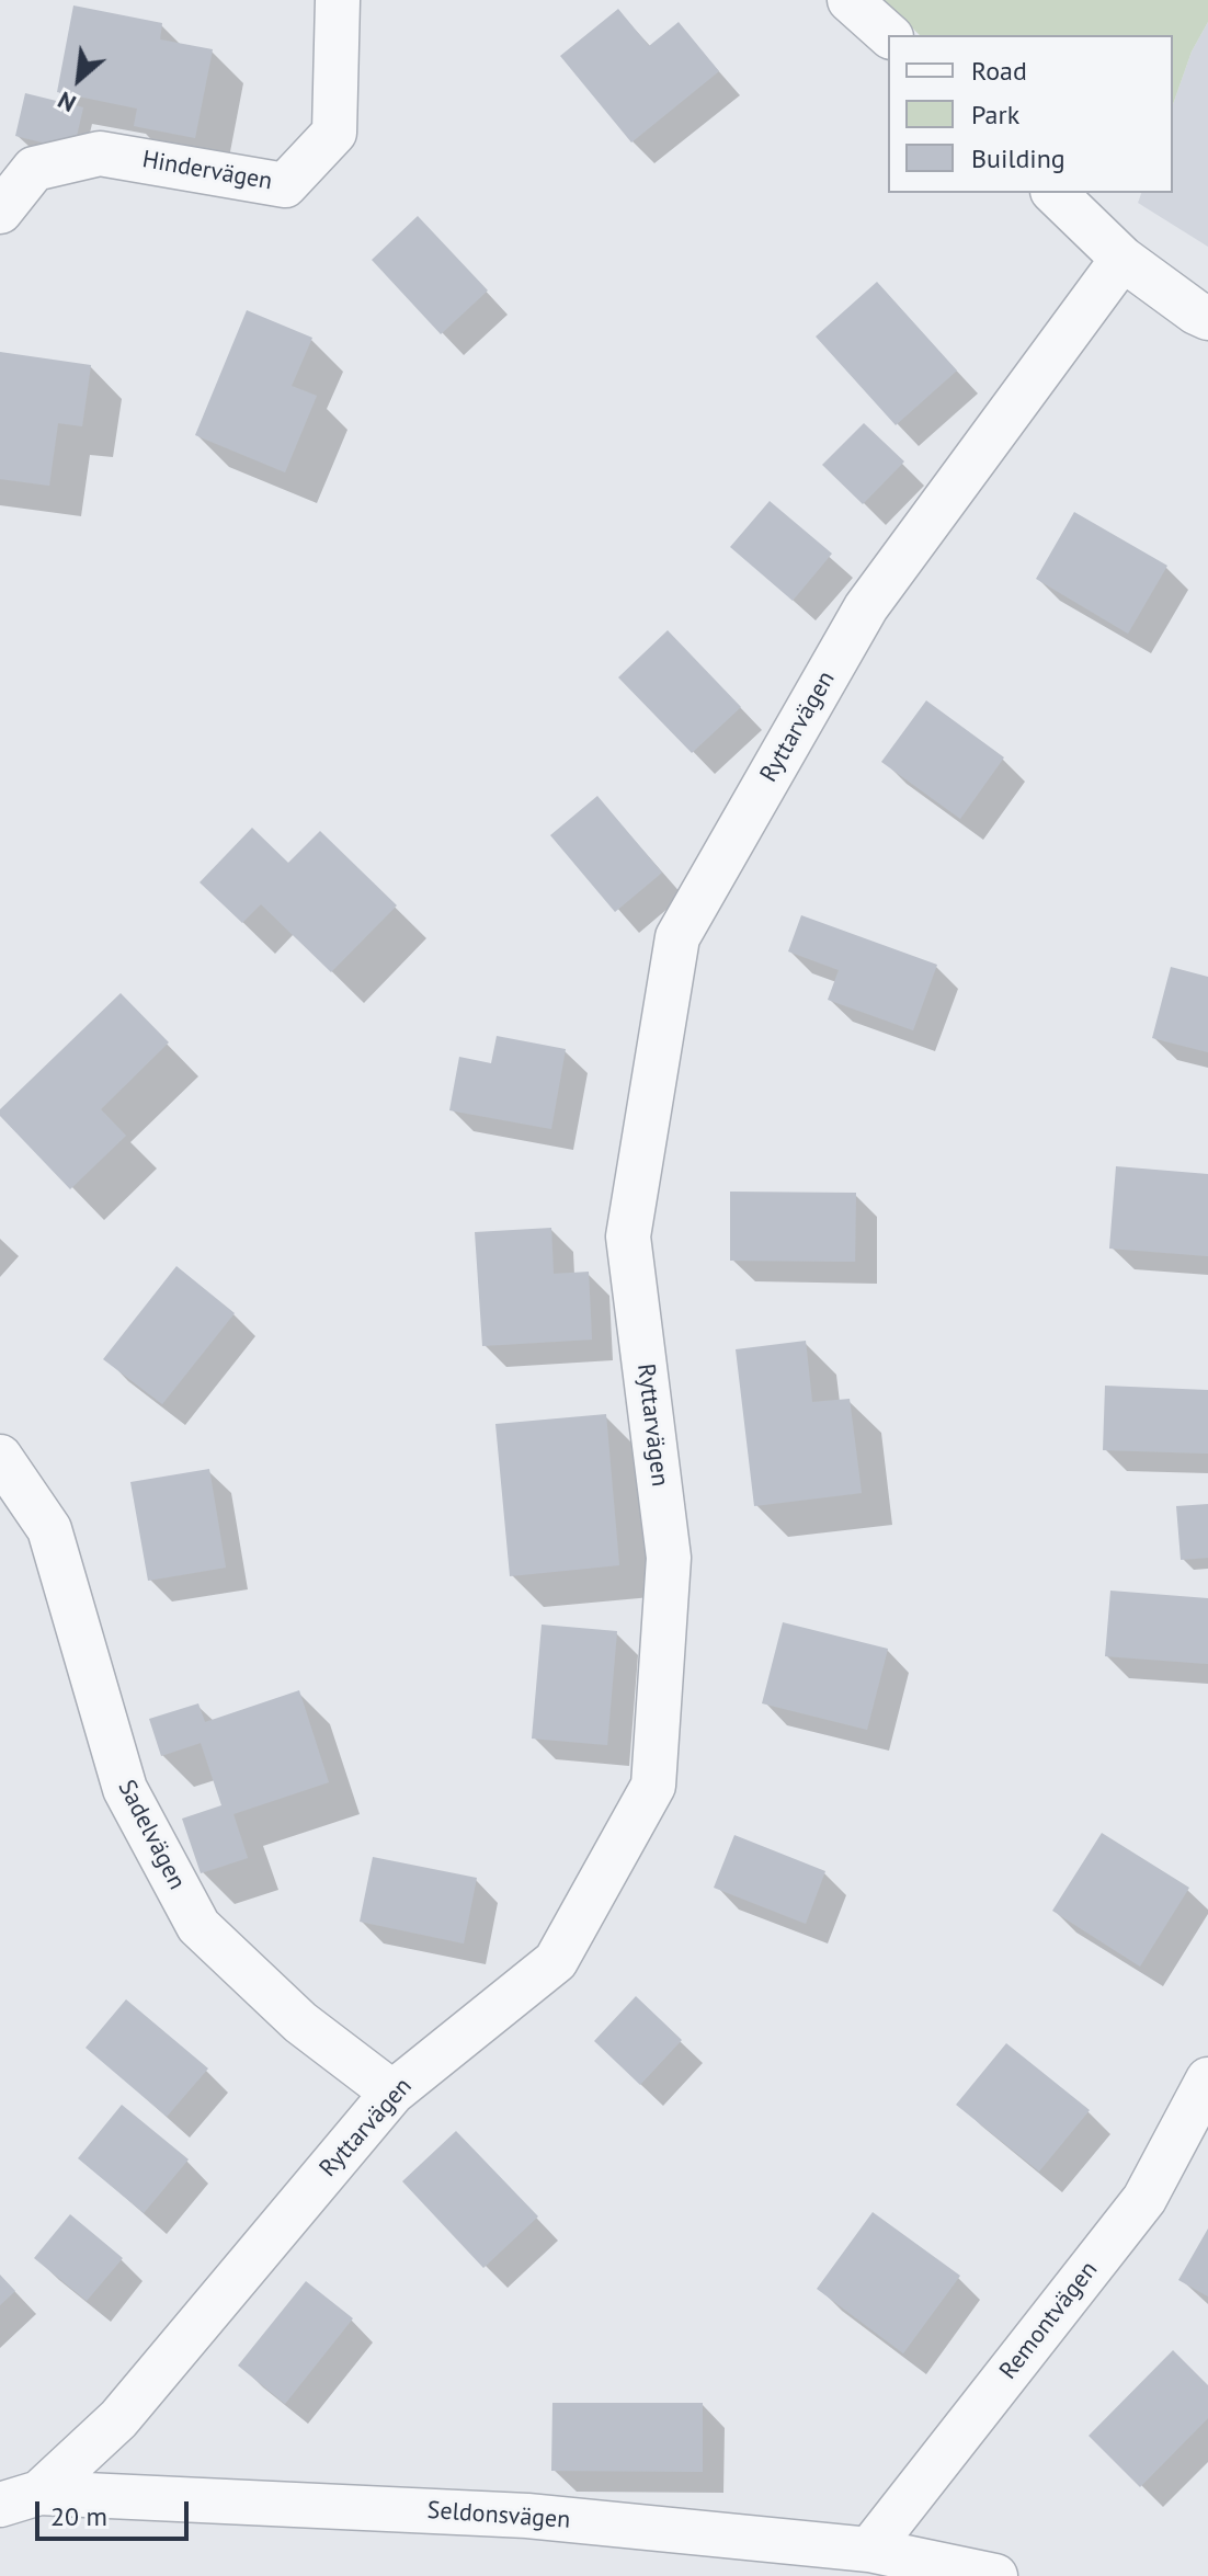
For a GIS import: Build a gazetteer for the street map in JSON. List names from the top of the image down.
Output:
{
  "streets": {
    "street": [
      "Hindervägen",
      "Ryttarvägen",
      "Sadelvägen",
      "Remontvägen",
      "Seldonsvägen"
    ]
  },
  "crossings": [
    ["Ryttarvägen", "Sadelvägen"],
    ["Ryttarvägen", "Seldonsvägen"],
    ["Remontvägen", "Seldonsvägen"]
  ],
  "legend": ["Road", "Park", "Building"],
  "scale_bar": "20 m",
  "north": "bottom left"
}
